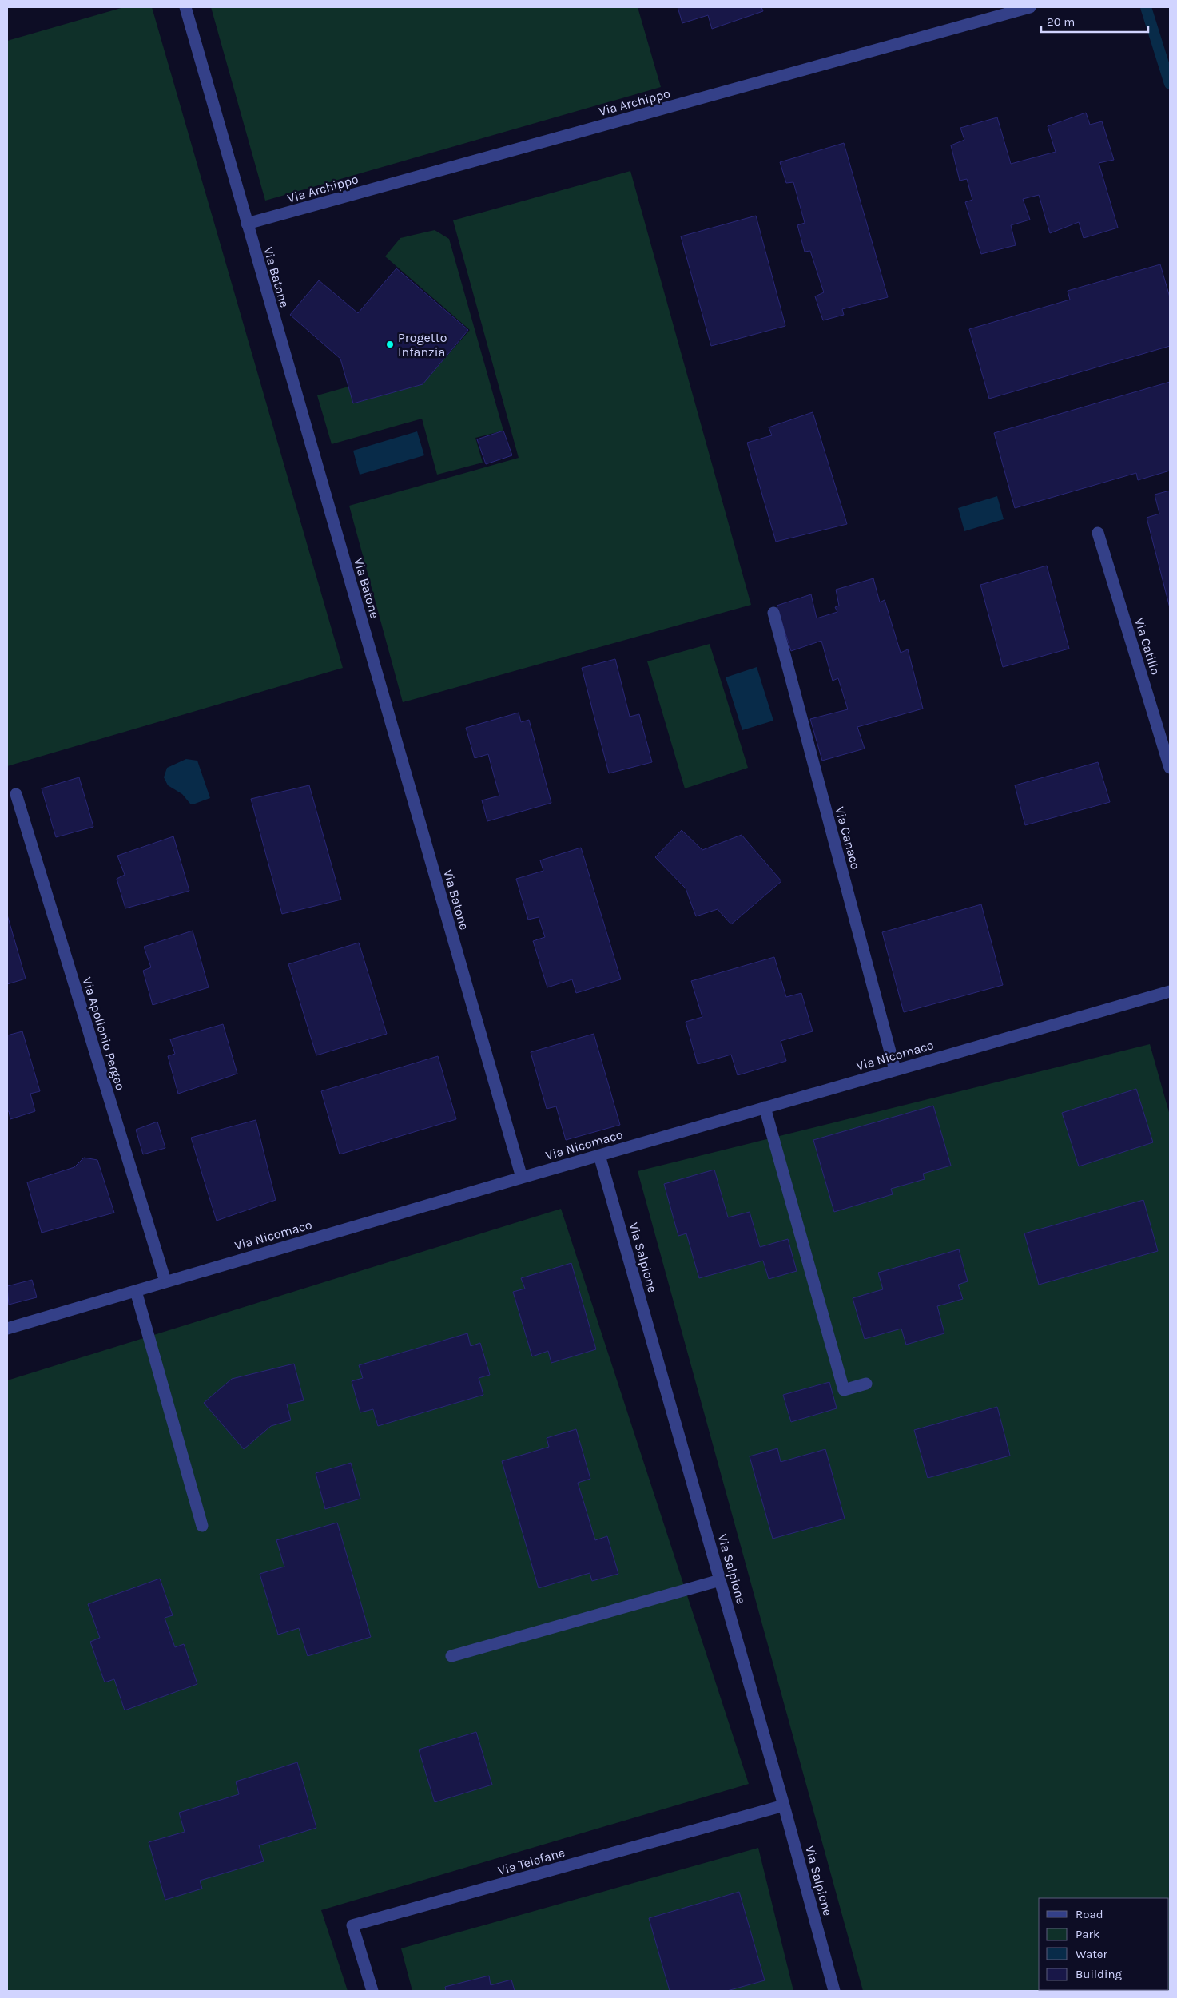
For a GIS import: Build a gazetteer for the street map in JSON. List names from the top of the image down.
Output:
{
  "streets": {
    "street": [
      "Via Archippo",
      "Via Batone",
      "Via Catillo",
      "Via Canaco",
      "Via Apollonio Pergeo",
      "Via Nicomaco",
      "Via Salpione",
      "Via Telefane"
    ]
  },
  "crossings": [
    ["Via Archippo", "Via Batone"],
    ["Via Batone", "Via Nicomaco"],
    ["Via Canaco", "Via Nicomaco"],
    ["Via Apollonio Pergeo", "Via Nicomaco"],
    ["Via Nicomaco", "Via Salpione"],
    ["Via Salpione", "Via Telefane"]
  ],
  "places": ["Progetto Infanzia"],
  "legend": [
    "Road",
    "Park",
    "Water",
    "Building"
  ],
  "scale_bar": "20 m"
}
